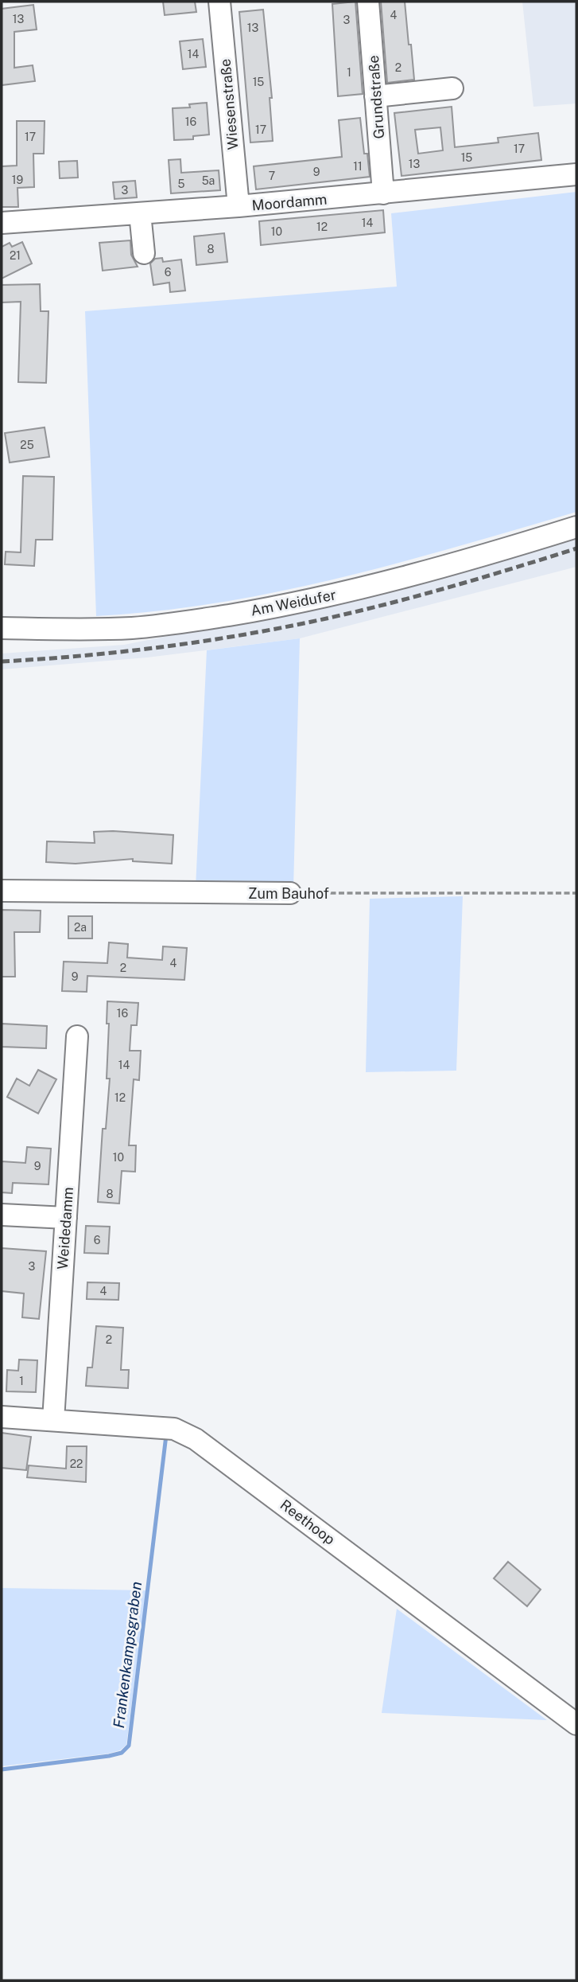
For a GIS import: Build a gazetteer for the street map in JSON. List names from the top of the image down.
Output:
{
  "streets": {
    "street": [
      "Grundstraße",
      "Wiesenstraße",
      "Moordamm",
      "Am Weidufer",
      "Zum Bauhof",
      "Weidedamm",
      "Reethoop"
    ]
  },
  "crossings": [
    ["Grundstraße", "Moordamm"],
    ["Wiesenstraße", "Moordamm"],
    ["Weidedamm", "Reethoop"]
  ],
  "water": ["Frankenkampsgraben"],
  "house_numbers": [
    "4",
    "13",
    "3",
    "13",
    "14",
    "2",
    "1",
    "15",
    "16",
    "17",
    "17",
    "17",
    "15",
    "13",
    "11",
    "9",
    "7",
    "19",
    "5a",
    "5",
    "3",
    "14",
    "12",
    "10",
    "8",
    "21",
    "6",
    "25",
    "2a",
    "4",
    "2",
    "9",
    "16",
    "14",
    "12",
    "10",
    "9",
    "8",
    "6",
    "3",
    "4",
    "2",
    "1",
    "22"
  ]
}
